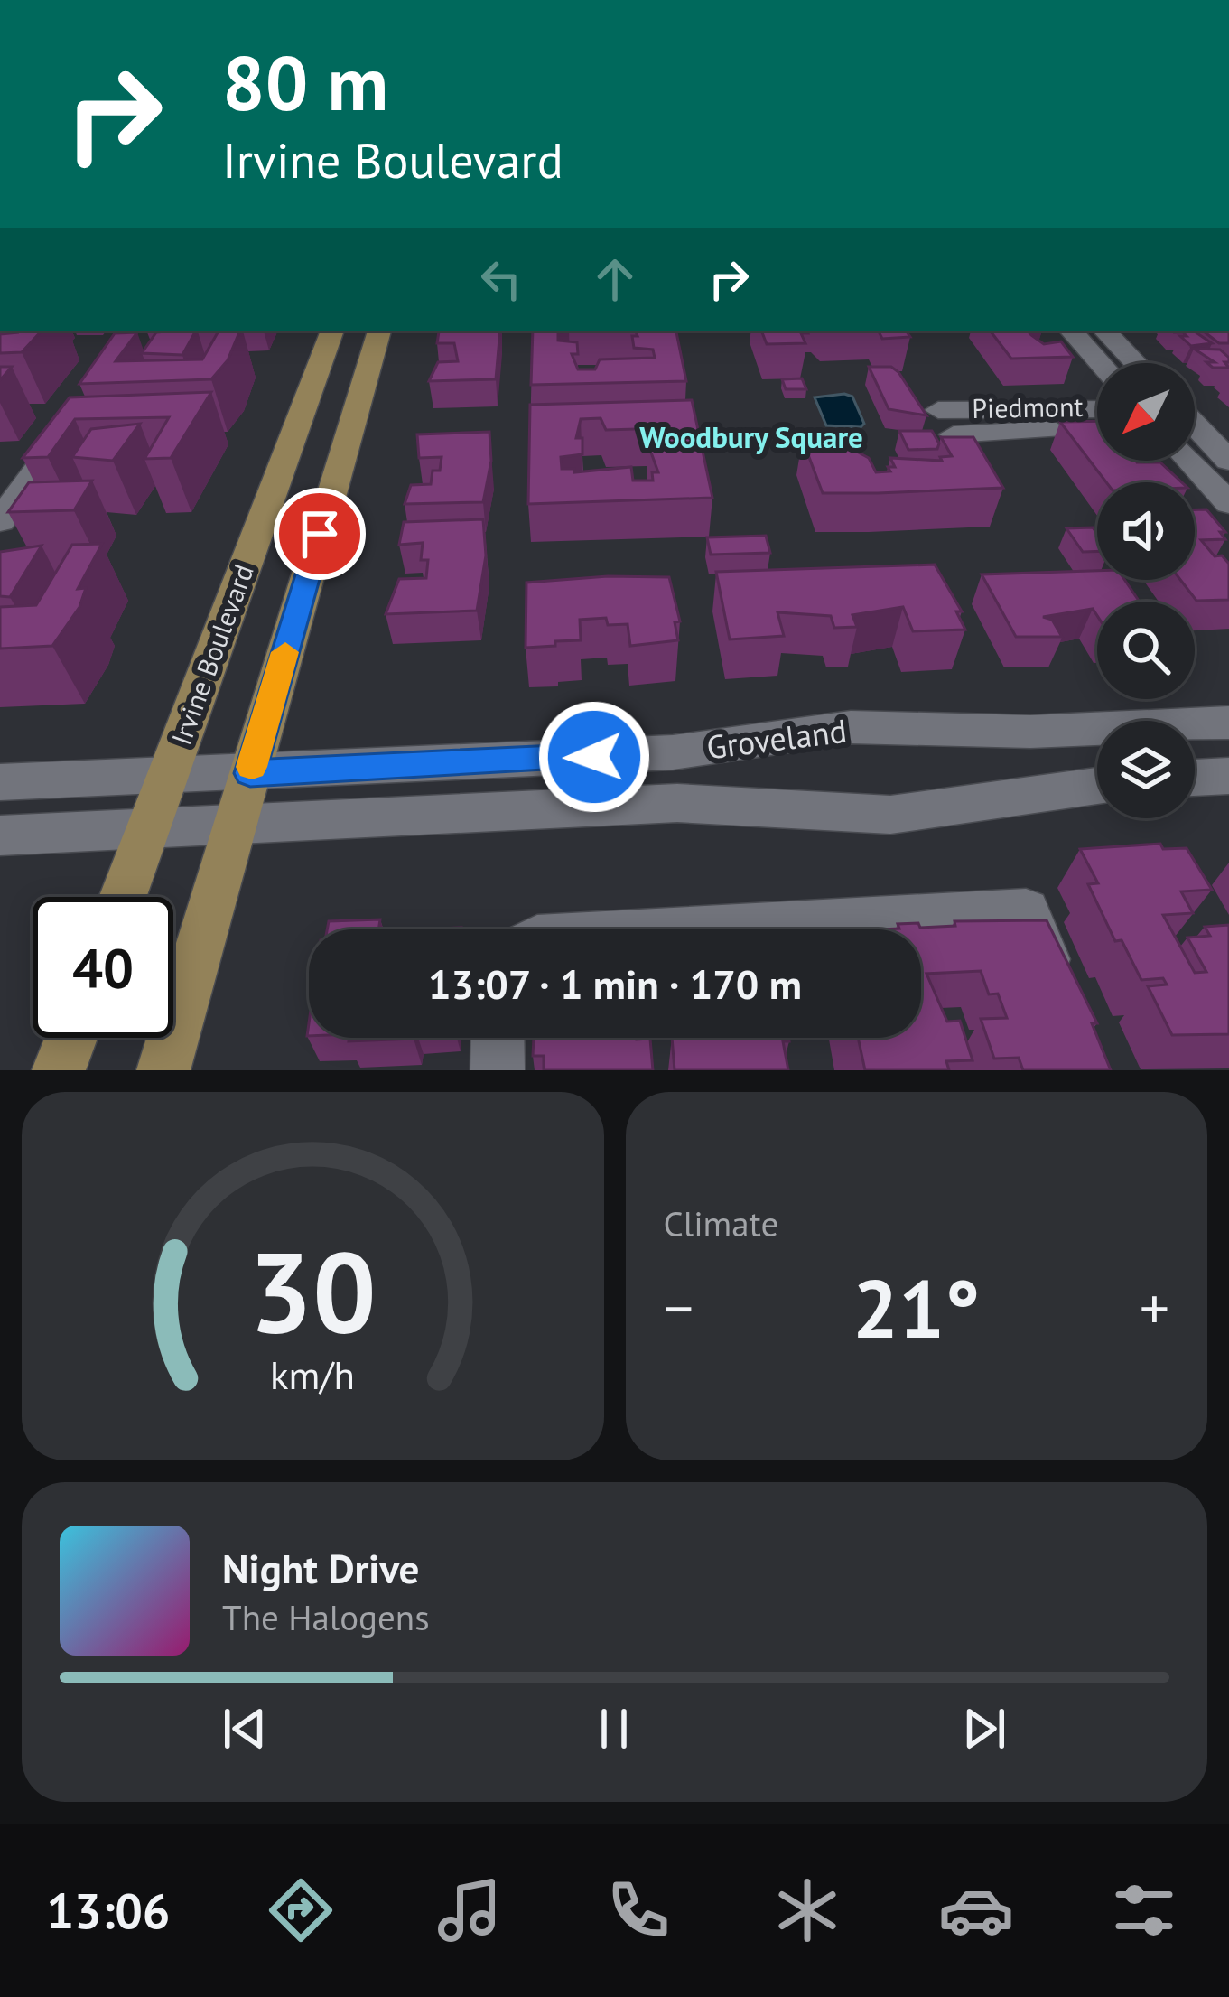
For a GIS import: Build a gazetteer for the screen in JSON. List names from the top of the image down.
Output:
{
  "streets": {
    "main road": ["Irvine Boulevard"],
    "street": ["Piedmont", "Groveland"]
  },
  "crossings": [
    ["Irvine Boulevard", "Groveland"]
  ],
  "districts": ["Woodbury Square"],
  "north": "bottom left",
  "page": {
    "turn": ["80 m", "Irvine Boulevard"],
    "limit": "40",
    "trip": "13:07 · 1 min · 170 m",
    "tile": "Climate",
    "heat": ["−", "21°", "+"],
    "song": ["Night Drive", "The Halogens"],
    "tabs": "13:06",
    "gauge": ["30", "km/h"]
  }
}
